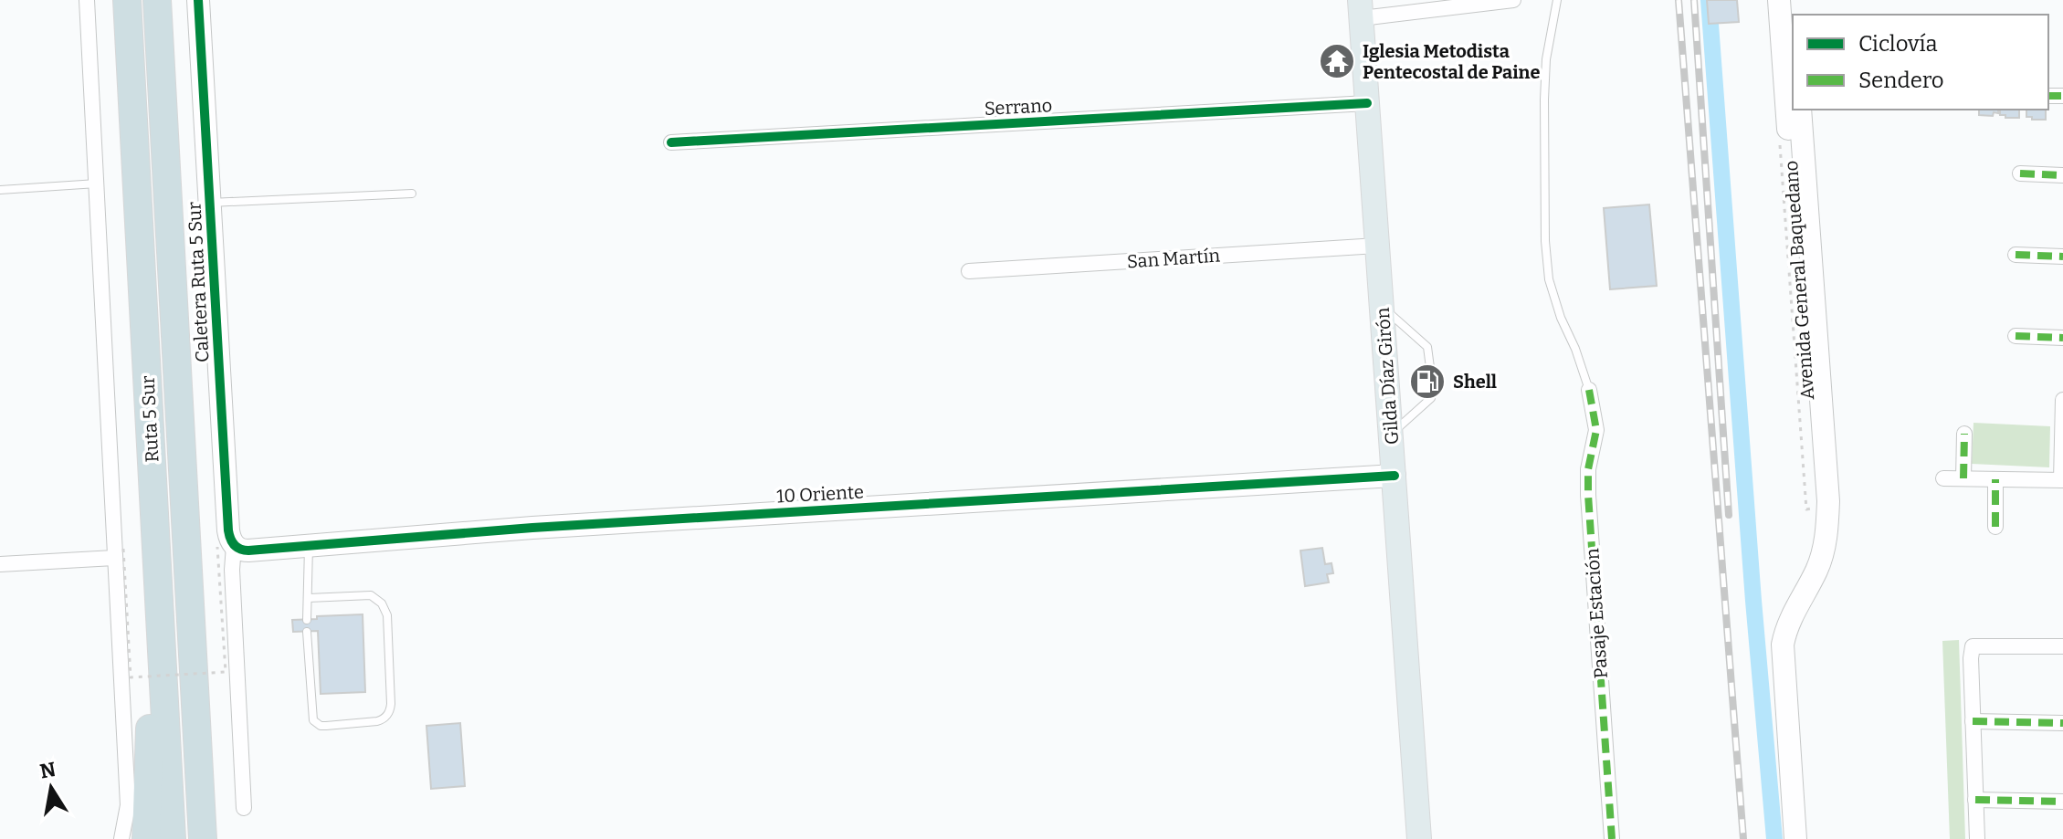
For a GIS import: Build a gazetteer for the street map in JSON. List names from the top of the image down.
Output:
{
  "streets": {
    "highway": ["Ruta 5 Sur"],
    "main road": ["Gilda Díaz Girón"],
    "street": [
      "Serrano",
      "San Martín",
      "Avenida General Baquedano",
      "Caletera Ruta 5 Sur",
      "10 Oriente",
      "Pasaje Estación"
    ]
  },
  "crossings": [
    ["Serrano", "Gilda Díaz Girón"],
    ["San Martín", "Gilda Díaz Girón"],
    ["Caletera Ruta 5 Sur", "10 Oriente"],
    ["Gilda Díaz Girón", "10 Oriente"]
  ],
  "places": {
    "temple": ["Iglesia Metodista Pentecostal de Paine"],
    "fuel station": ["Shell"]
  },
  "legend": ["Ciclovía", "Sendero"],
  "north": "top"
}
